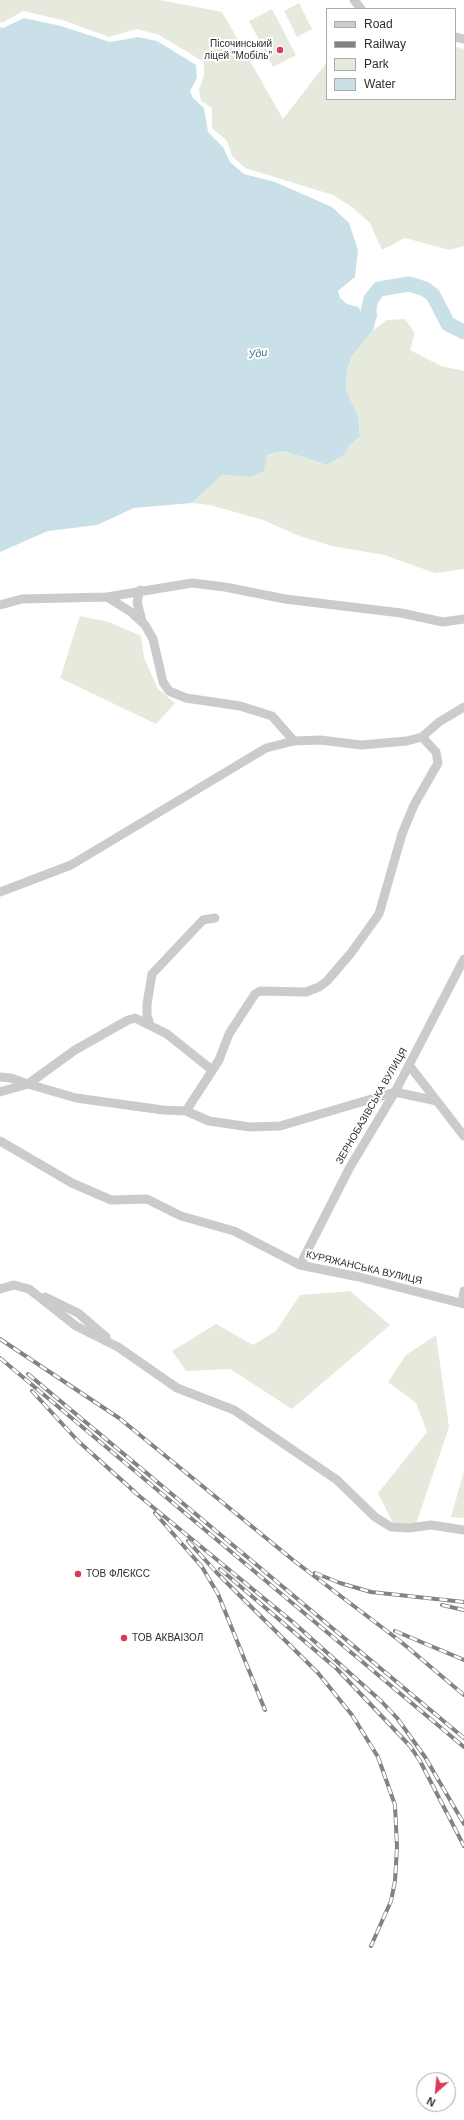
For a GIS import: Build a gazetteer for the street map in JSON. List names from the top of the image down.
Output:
{
  "streets": {
    "street": ["ЗЕРНОБАЗІВСЬКА ВУЛИЦЯ", "КУРЯЖАНСЬКА ВУЛИЦЯ"]
  },
  "crossings": [
    ["ЗЕРНОБАЗІВСЬКА ВУЛИЦЯ", "КУРЯЖАНСЬКА ВУЛИЦЯ"]
  ],
  "water": ["Уди"],
  "places": ["Пісочинський ліцей \"Мобіль\"", "ТОВ ФЛЄКСС", "ТОВ АКВАІЗОЛ"],
  "legend": [
    "Road",
    "Railway",
    "Park",
    "Water"
  ],
  "north": "bottom left"
}
